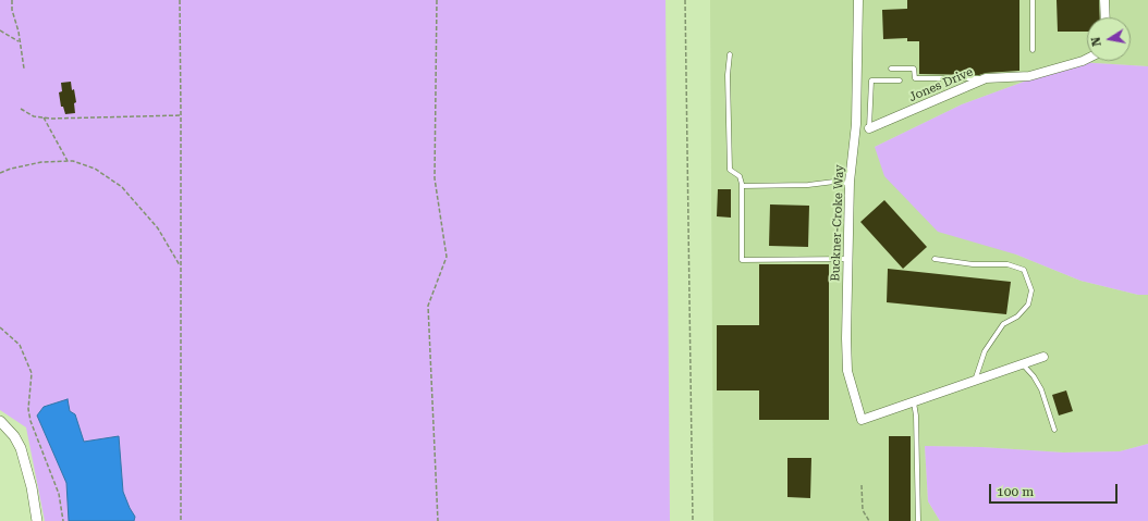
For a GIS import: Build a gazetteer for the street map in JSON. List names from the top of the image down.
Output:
{
  "streets": {
    "street": ["Jones Drive", "Buckner-Croke Way"]
  },
  "scale_bar": "100 m",
  "north": "left"
}
